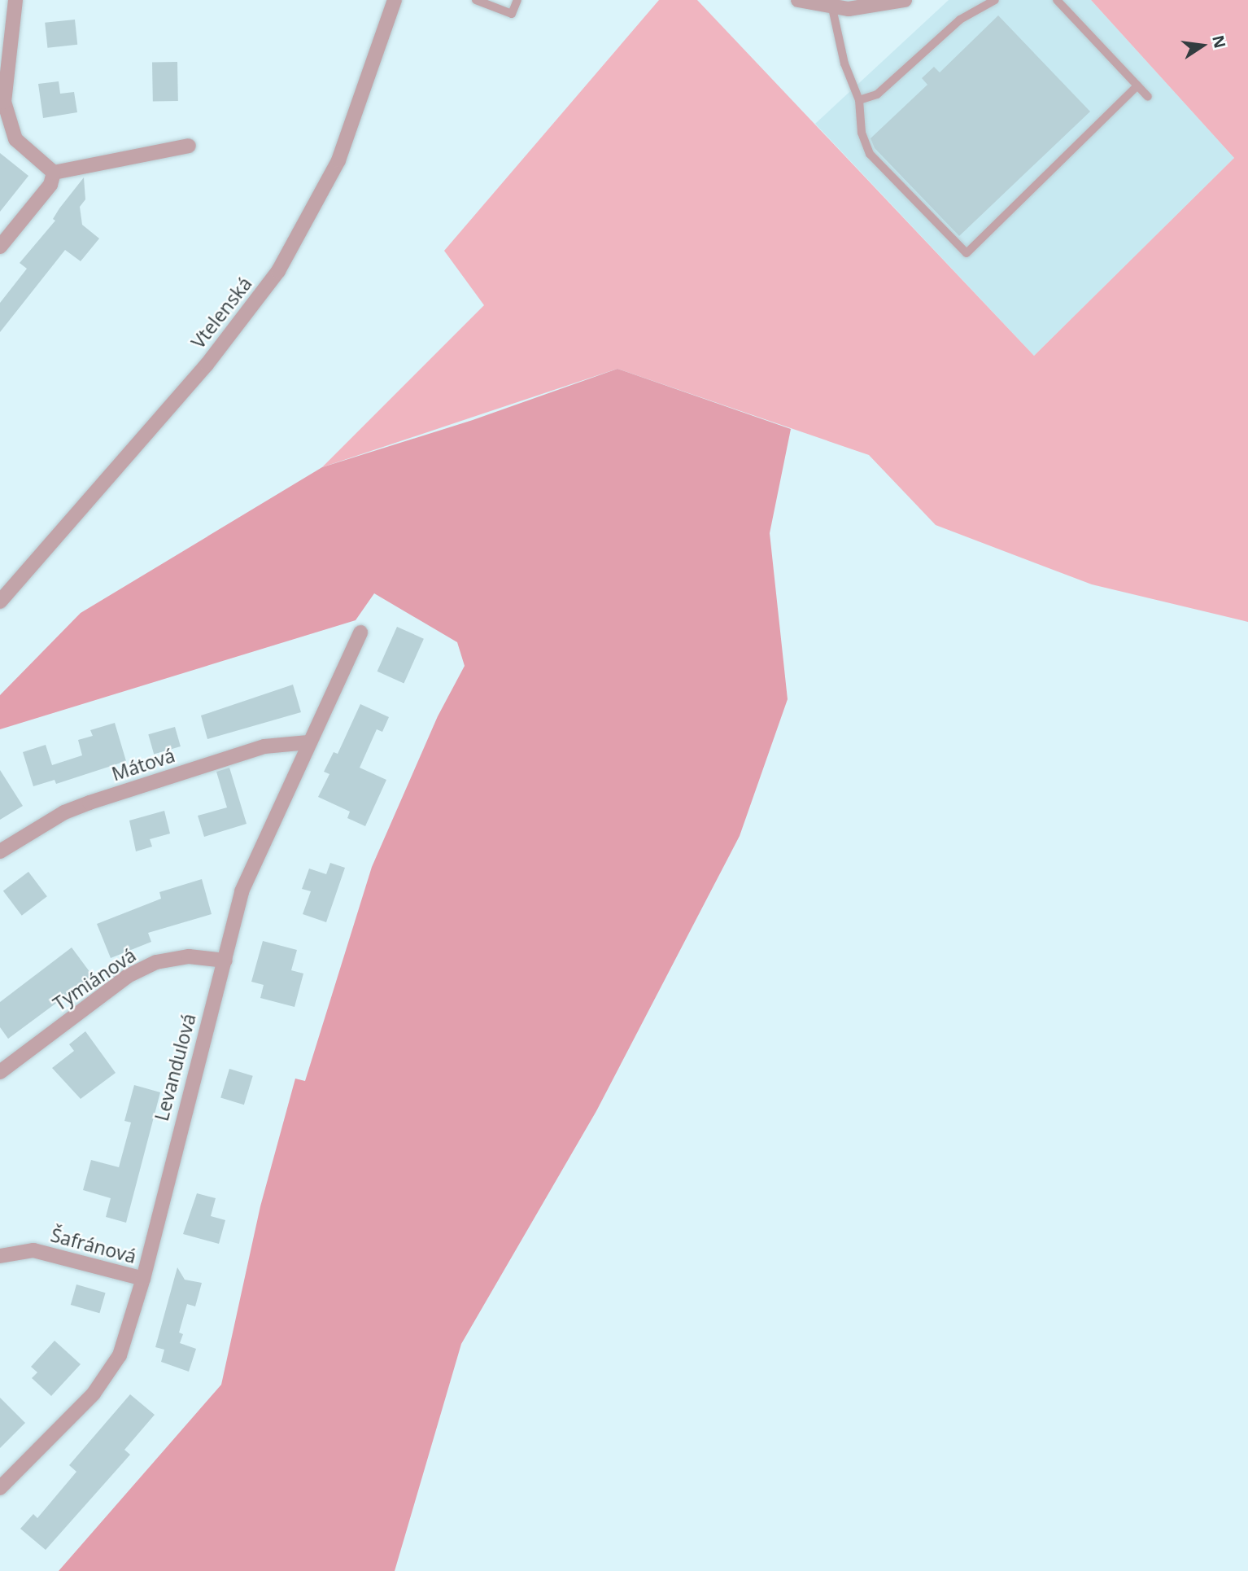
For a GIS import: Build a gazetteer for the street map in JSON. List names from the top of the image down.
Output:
{
  "streets": {
    "street": [
      "Vtelenská",
      "Mátová",
      "Tymiánová",
      "Levandulová",
      "Šafránová"
    ]
  },
  "crossings": [
    ["Mátová", "Levandulová"],
    ["Tymiánová", "Levandulová"],
    ["Levandulová", "Šafránová"]
  ],
  "north": "right"
}
